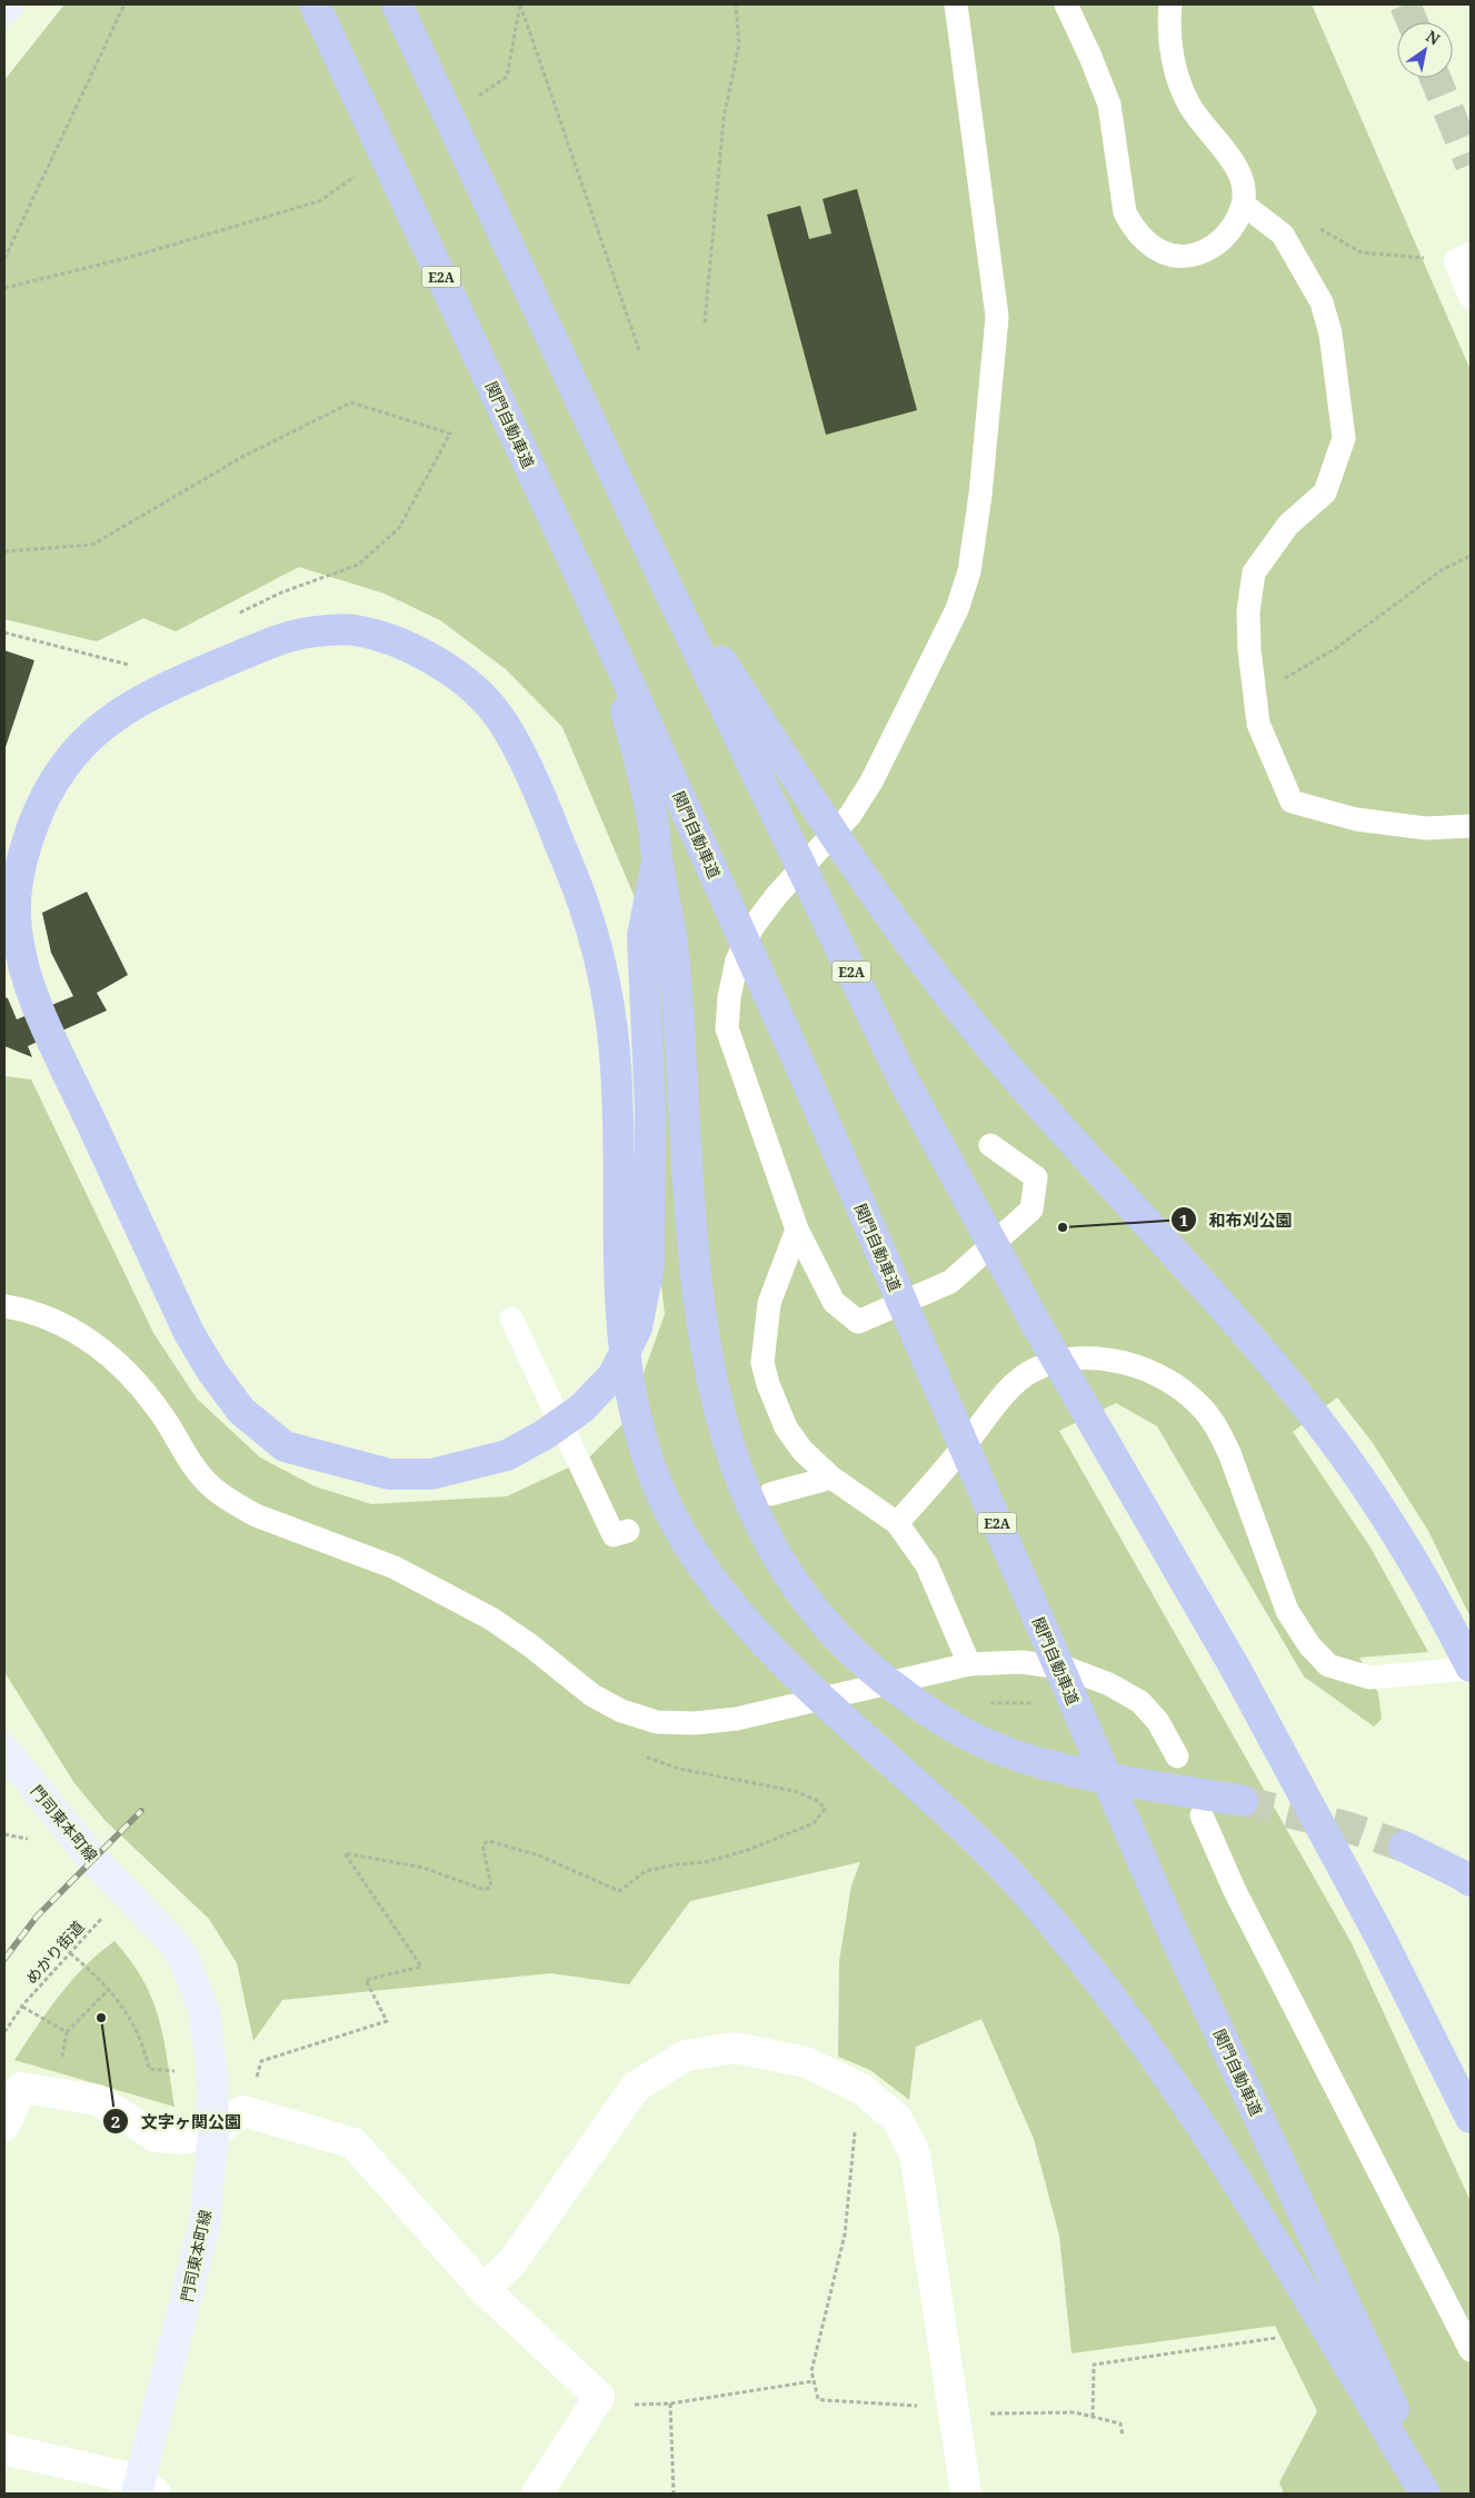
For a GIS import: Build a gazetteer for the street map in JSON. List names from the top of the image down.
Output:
{
  "streets": {
    "highway": ["E2A", "関門自動車道"],
    "main road": ["門司東本町線"],
    "path": ["めかり街道"]
  },
  "places": ["和布刈公園", "文字ヶ関公園"],
  "north": "top right"
}
